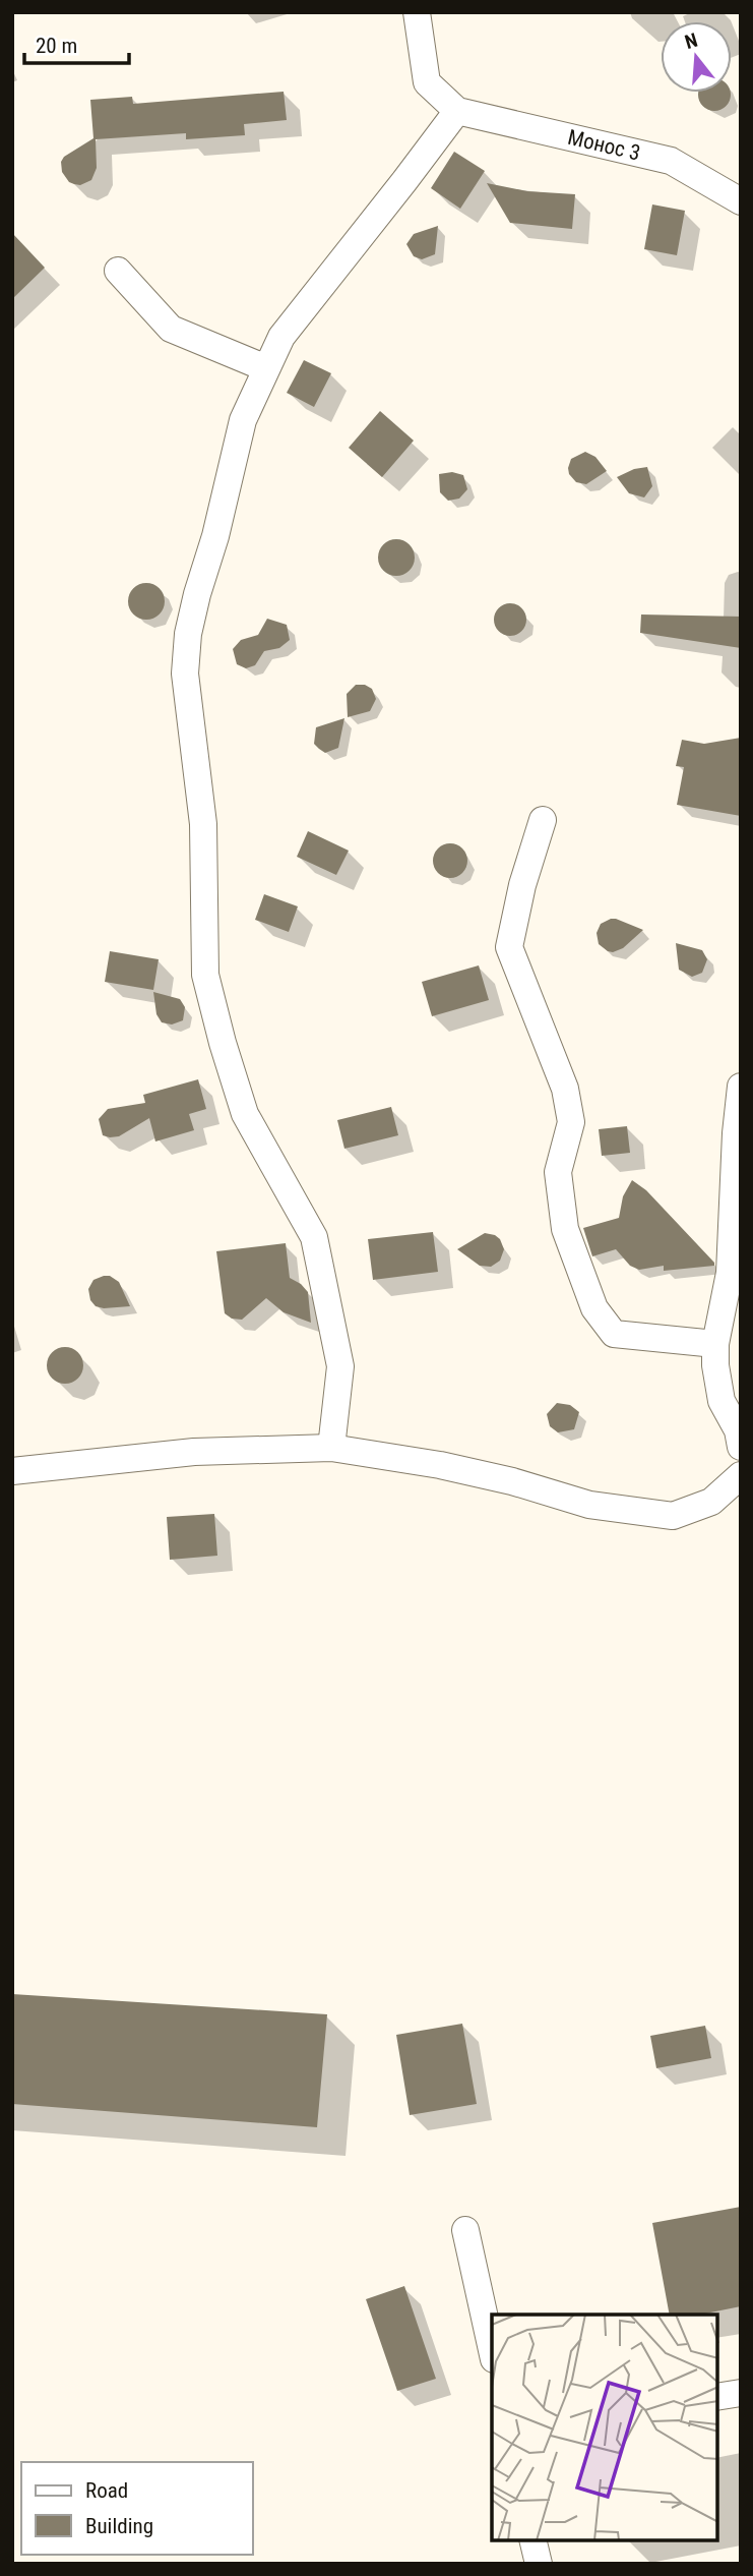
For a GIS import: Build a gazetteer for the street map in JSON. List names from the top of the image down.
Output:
{
  "streets": {
    "street": ["Монос 3"]
  },
  "legend": ["Road", "Building"],
  "scale_bar": "20 m",
  "north": "top"
}
